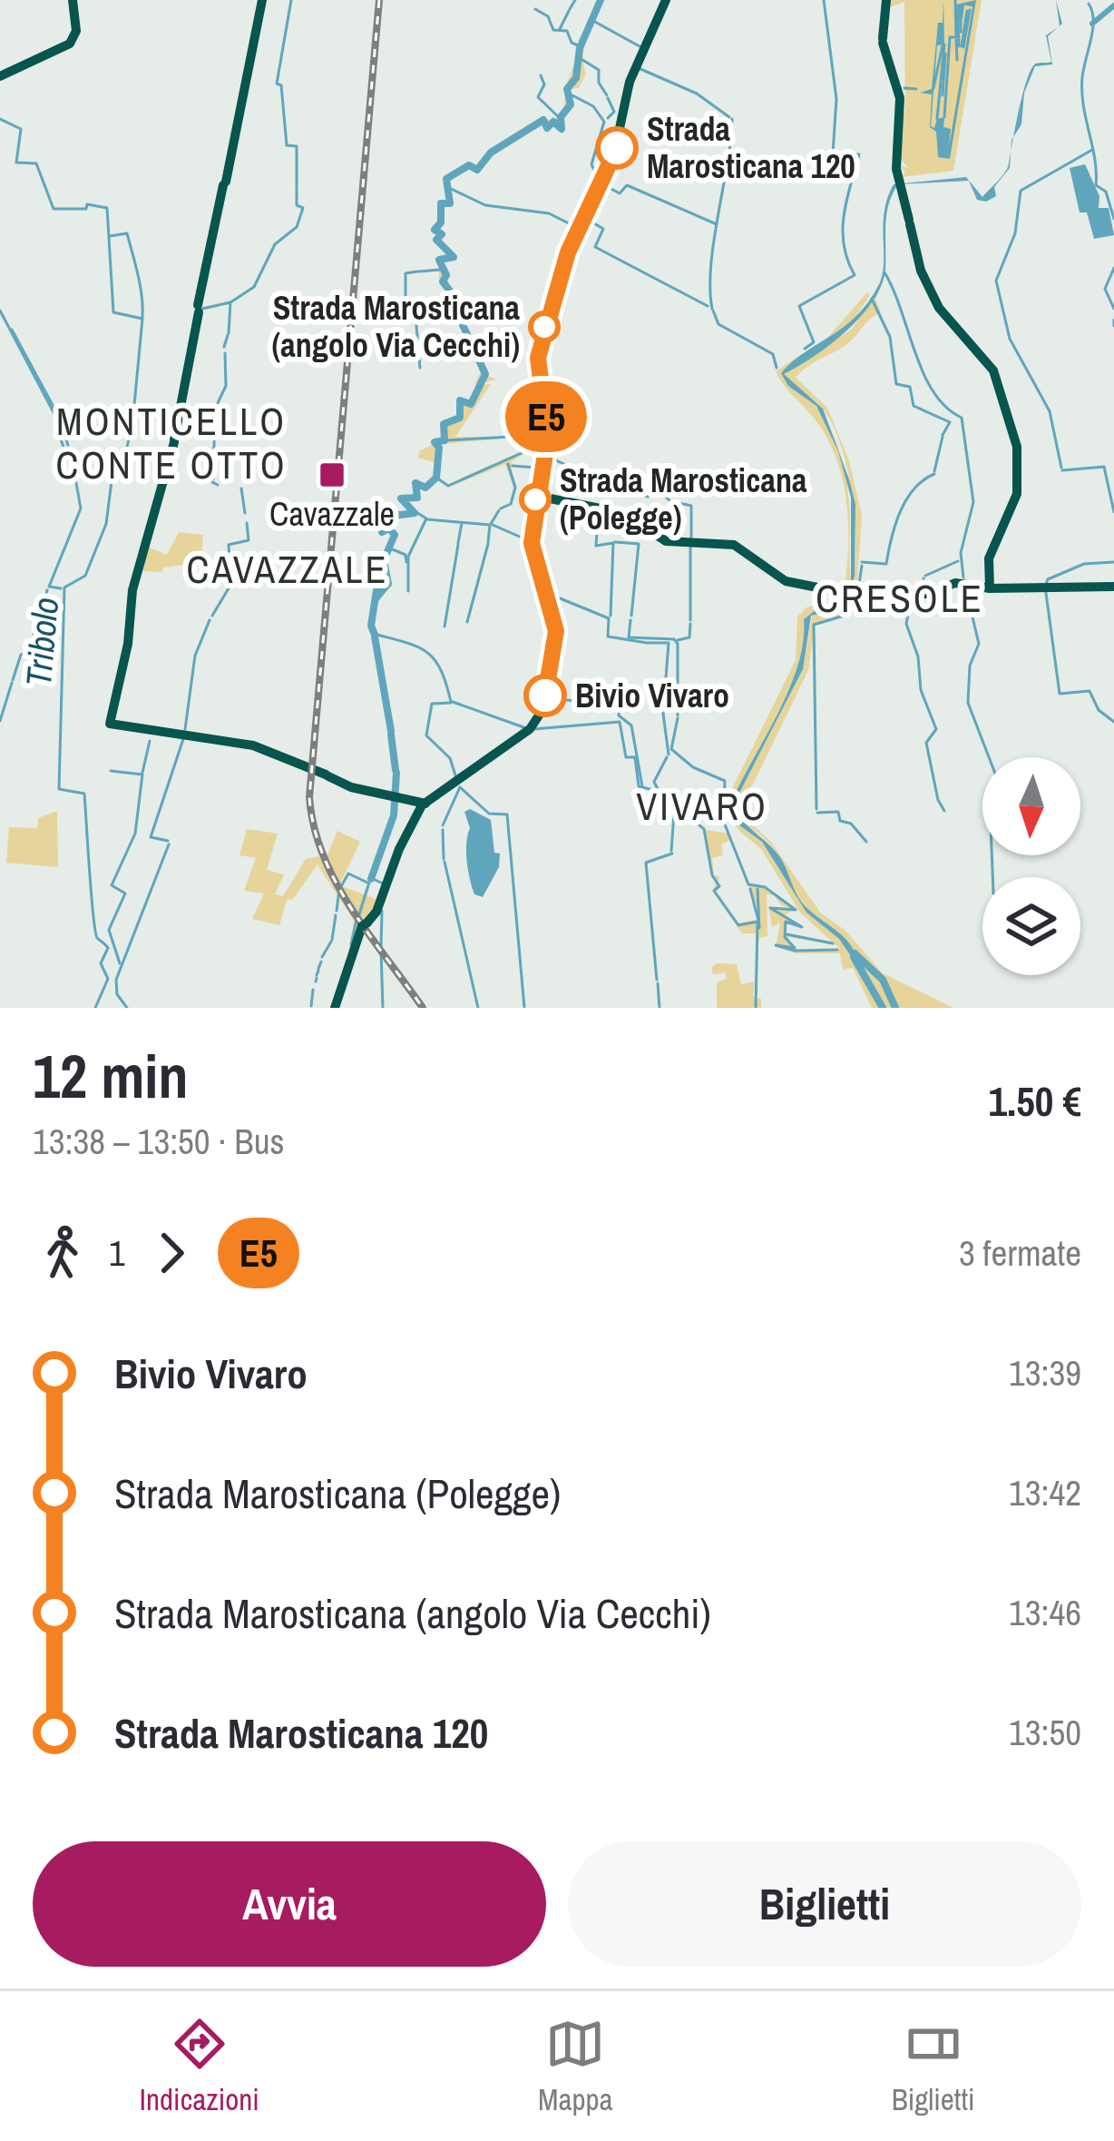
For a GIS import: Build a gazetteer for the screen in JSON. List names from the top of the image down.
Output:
{
  "districts": [
    "MONTICELLO CONTE OTTO",
    "CAVAZZALE",
    "CRESOLE",
    "VIVARO"
  ],
  "water": ["Tribolo"],
  "places": {
    "other": [
      "Strada Marosticana 120",
      "Strada Marosticana (angolo Via Cecchi)",
      "Strada Marosticana (Polegge)",
      "Bivio Vivaro"
    ],
    "transit": ["Cavazzale"]
  },
  "lines": ["bus line E5"],
  "north": "bottom",
  "page": {
    "on_map": "E5",
    "heading": ["12 min", "13:38 – 13:50 · Bus", "1.50 €"],
    "legs": ["1", "E5", "3 fermate"],
    "list": [
      {
        "name": "Bivio Vivaro",
        "value": "13:39"
      },
      {
        "name": "Strada Marosticana (Polegge)",
        "value": "13:42"
      },
      {
        "name": "Strada Marosticana (angolo Via Cecchi)",
        "value": "13:46"
      },
      {
        "name": "Strada Marosticana 120",
        "value": "13:50"
      }
    ],
    "buttons": ["Avvia", "Biglietti"],
    "tabs": ["Indicazioni", "Mappa", "Biglietti"]
  }
}
